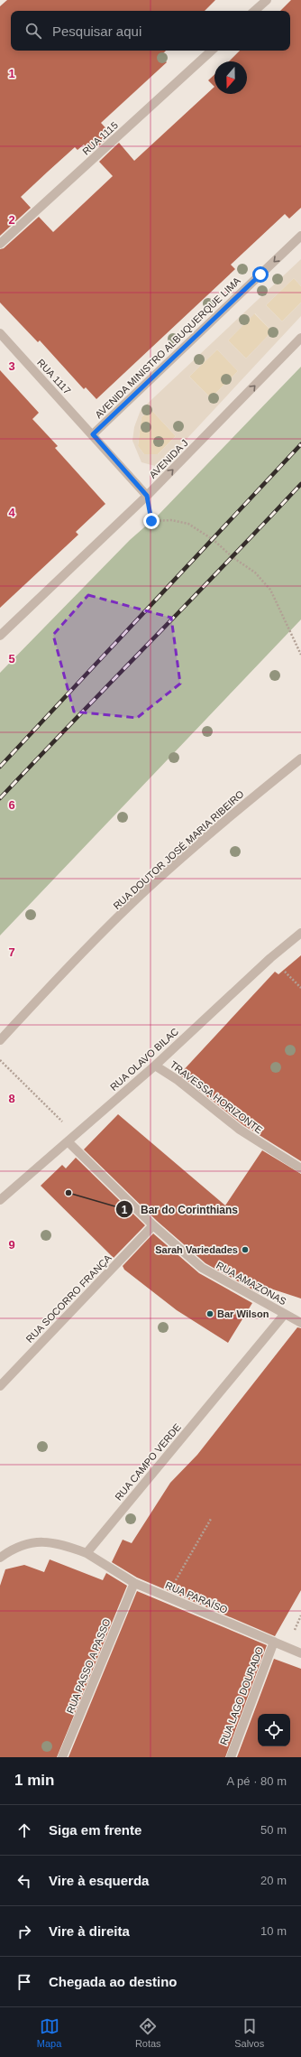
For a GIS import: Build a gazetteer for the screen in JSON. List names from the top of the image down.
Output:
{
  "streets": {
    "street": [
      "RUA 1115",
      "AVENIDA MINISTRO ALBUQUERQUE LIMA",
      "RUA 1117",
      "AVENIDA J",
      "RUA DOUTOR JOSÉ MARIA RIBEIRO",
      "RUA OLAVO BILAC",
      "TRAVESSA HORIZONTE",
      "RUA AMAZONAS",
      "RUA SOCORRO FRANÇA",
      "RUA CAMPO VERDE",
      "RUA PARAÍSO",
      "RUA PASSO A PASSO",
      "RUA LAGO DOURADO"
    ]
  },
  "crossings": [
    ["AVENIDA MINISTRO ALBUQUERQUE LIMA", "RUA 1117"],
    ["RUA OLAVO BILAC", "TRAVESSA HORIZONTE"],
    ["RUA OLAVO BILAC", "RUA AMAZONAS"],
    ["RUA AMAZONAS", "RUA SOCORRO FRANÇA"],
    ["RUA AMAZONAS", "RUA CAMPO VERDE"],
    ["RUA CAMPO VERDE", "RUA PARAÍSO"],
    ["RUA PARAÍSO", "RUA PASSO A PASSO"],
    ["RUA PARAÍSO", "RUA LAGO DOURADO"]
  ],
  "one_way": ["AVENIDA MINISTRO ALBUQUERQUE LIMA", "AVENIDA J"],
  "places": ["Bar do Corinthians", "Sarah Variedades", "Bar Wilson"],
  "north": "bottom",
  "page": {
    "search": "Pesquisar aqui",
    "heading": ["1 min", "A pé · 80 m"],
    "list": [
      ["Siga em frente", "50 m"],
      ["Vire à esquerda", "20 m"],
      ["Vire à direita", "10 m"],
      "Chegada ao destino"
    ],
    "nav": ["Mapa", "Rotas", "Salvos"]
  },
  "grid": {
    "rows": [
      "1",
      "2",
      "3",
      "4",
      "5",
      "6",
      "7",
      "8",
      "9"
    ]
  }
}
